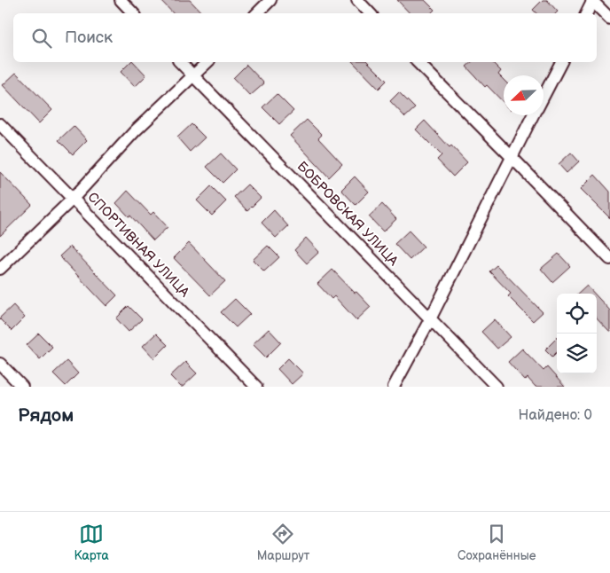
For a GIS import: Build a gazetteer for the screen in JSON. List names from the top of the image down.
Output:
{
  "streets": {
    "street": ["БОБРОВСКАЯ УЛИЦА", "СПОРТИВНАЯ УЛИЦА"]
  },
  "north": "bottom left",
  "page": {
    "search": "Поиск",
    "heading": ["Рядом", "Найдено: 0"],
    "nav": ["Карта", "Маршрут", "Сохранённые"]
  }
}
